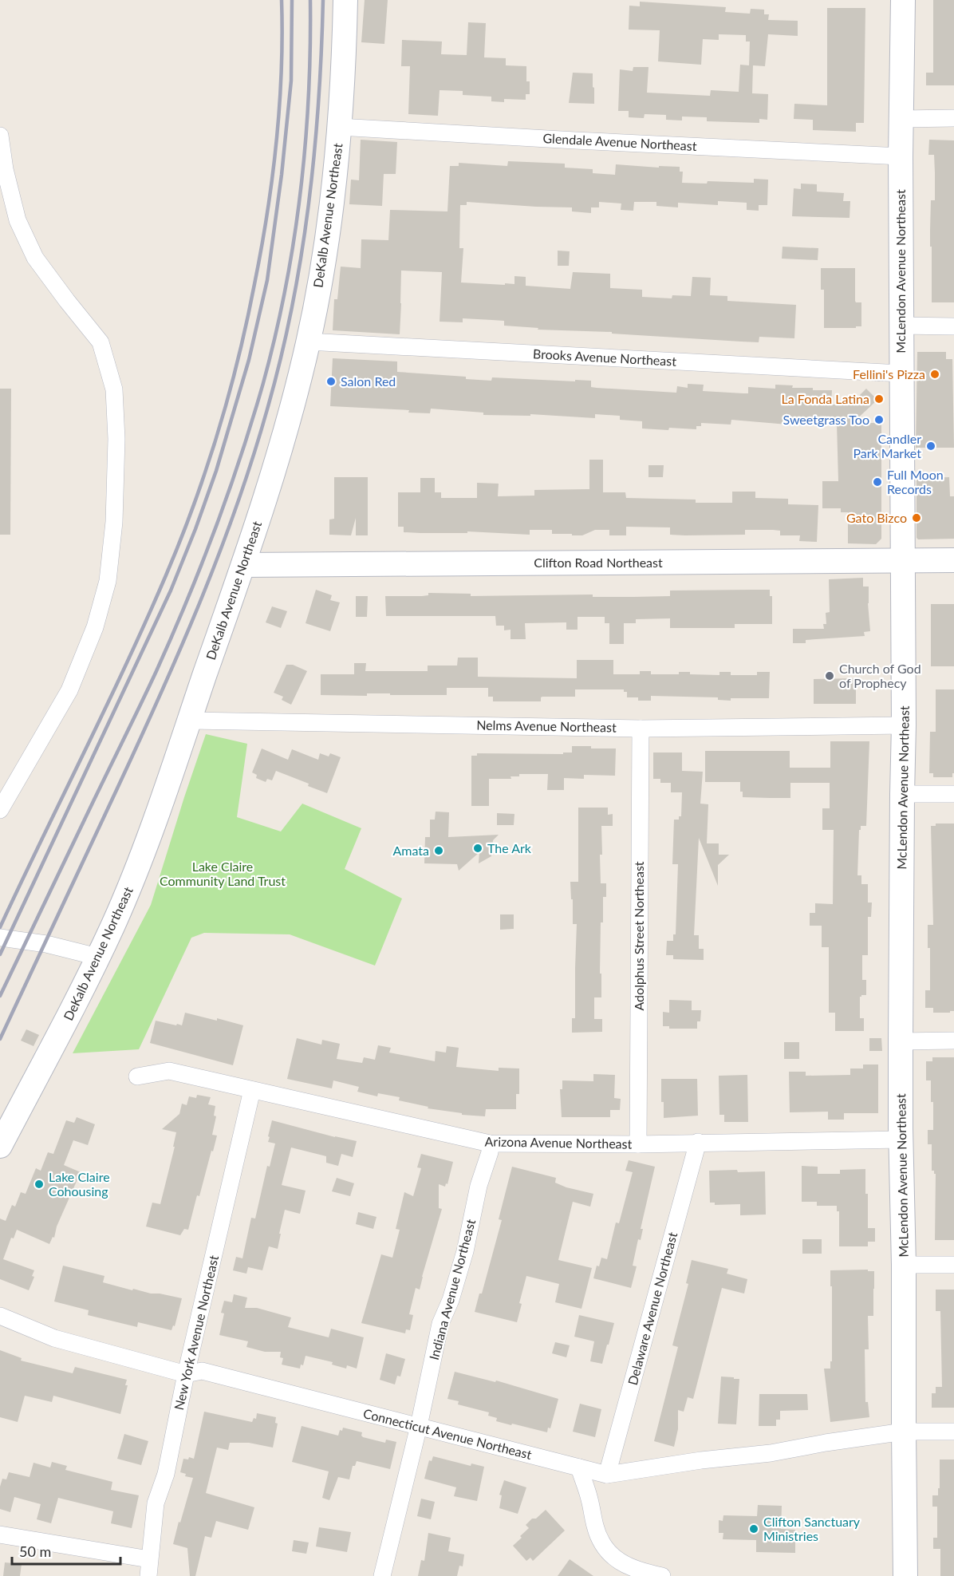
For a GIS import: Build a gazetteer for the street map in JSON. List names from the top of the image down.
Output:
{
  "streets": {
    "street": [
      "Glendale Avenue Northeast",
      "DeKalb Avenue Northeast",
      "McLendon Avenue Northeast",
      "Brooks Avenue Northeast",
      "Clifton Road Northeast",
      "Nelms Avenue Northeast",
      "Adolphus Street Northeast",
      "Arizona Avenue Northeast",
      "Indiana Avenue Northeast",
      "Delaware Avenue Northeast",
      "New York Avenue Northeast",
      "Connecticut Avenue Northeast"
    ]
  },
  "crossings": [
    ["Glendale Avenue Northeast", "DeKalb Avenue Northeast"],
    ["Glendale Avenue Northeast", "McLendon Avenue Northeast"],
    ["DeKalb Avenue Northeast", "Brooks Avenue Northeast"],
    ["DeKalb Avenue Northeast", "Clifton Road Northeast"],
    ["DeKalb Avenue Northeast", "Nelms Avenue Northeast"],
    ["McLendon Avenue Northeast", "Brooks Avenue Northeast"],
    ["McLendon Avenue Northeast", "Clifton Road Northeast"],
    ["McLendon Avenue Northeast", "Nelms Avenue Northeast"],
    ["McLendon Avenue Northeast", "Arizona Avenue Northeast"],
    ["McLendon Avenue Northeast", "Connecticut Avenue Northeast"],
    ["Nelms Avenue Northeast", "Adolphus Street Northeast"],
    ["Adolphus Street Northeast", "Arizona Avenue Northeast"],
    ["Arizona Avenue Northeast", "Indiana Avenue Northeast"],
    ["Arizona Avenue Northeast", "Delaware Avenue Northeast"],
    ["Arizona Avenue Northeast", "New York Avenue Northeast"],
    ["Indiana Avenue Northeast", "Connecticut Avenue Northeast"],
    ["Delaware Avenue Northeast", "Connecticut Avenue Northeast"],
    ["New York Avenue Northeast", "Connecticut Avenue Northeast"]
  ],
  "parks": ["Lake Claire Community Land Trust"],
  "places": [
    "Fellini's Pizza",
    "Salon Red",
    "La Fonda Latina",
    "Sweetgrass Too",
    "Candler Park Market",
    "Full Moon Records",
    "Gato Bizco",
    "Church of God of Prophecy",
    "The Ark",
    "Amata",
    "Lake Claire Cohousing",
    "Clifton Sanctuary Ministries"
  ],
  "scale_bar": "50 m"
}
